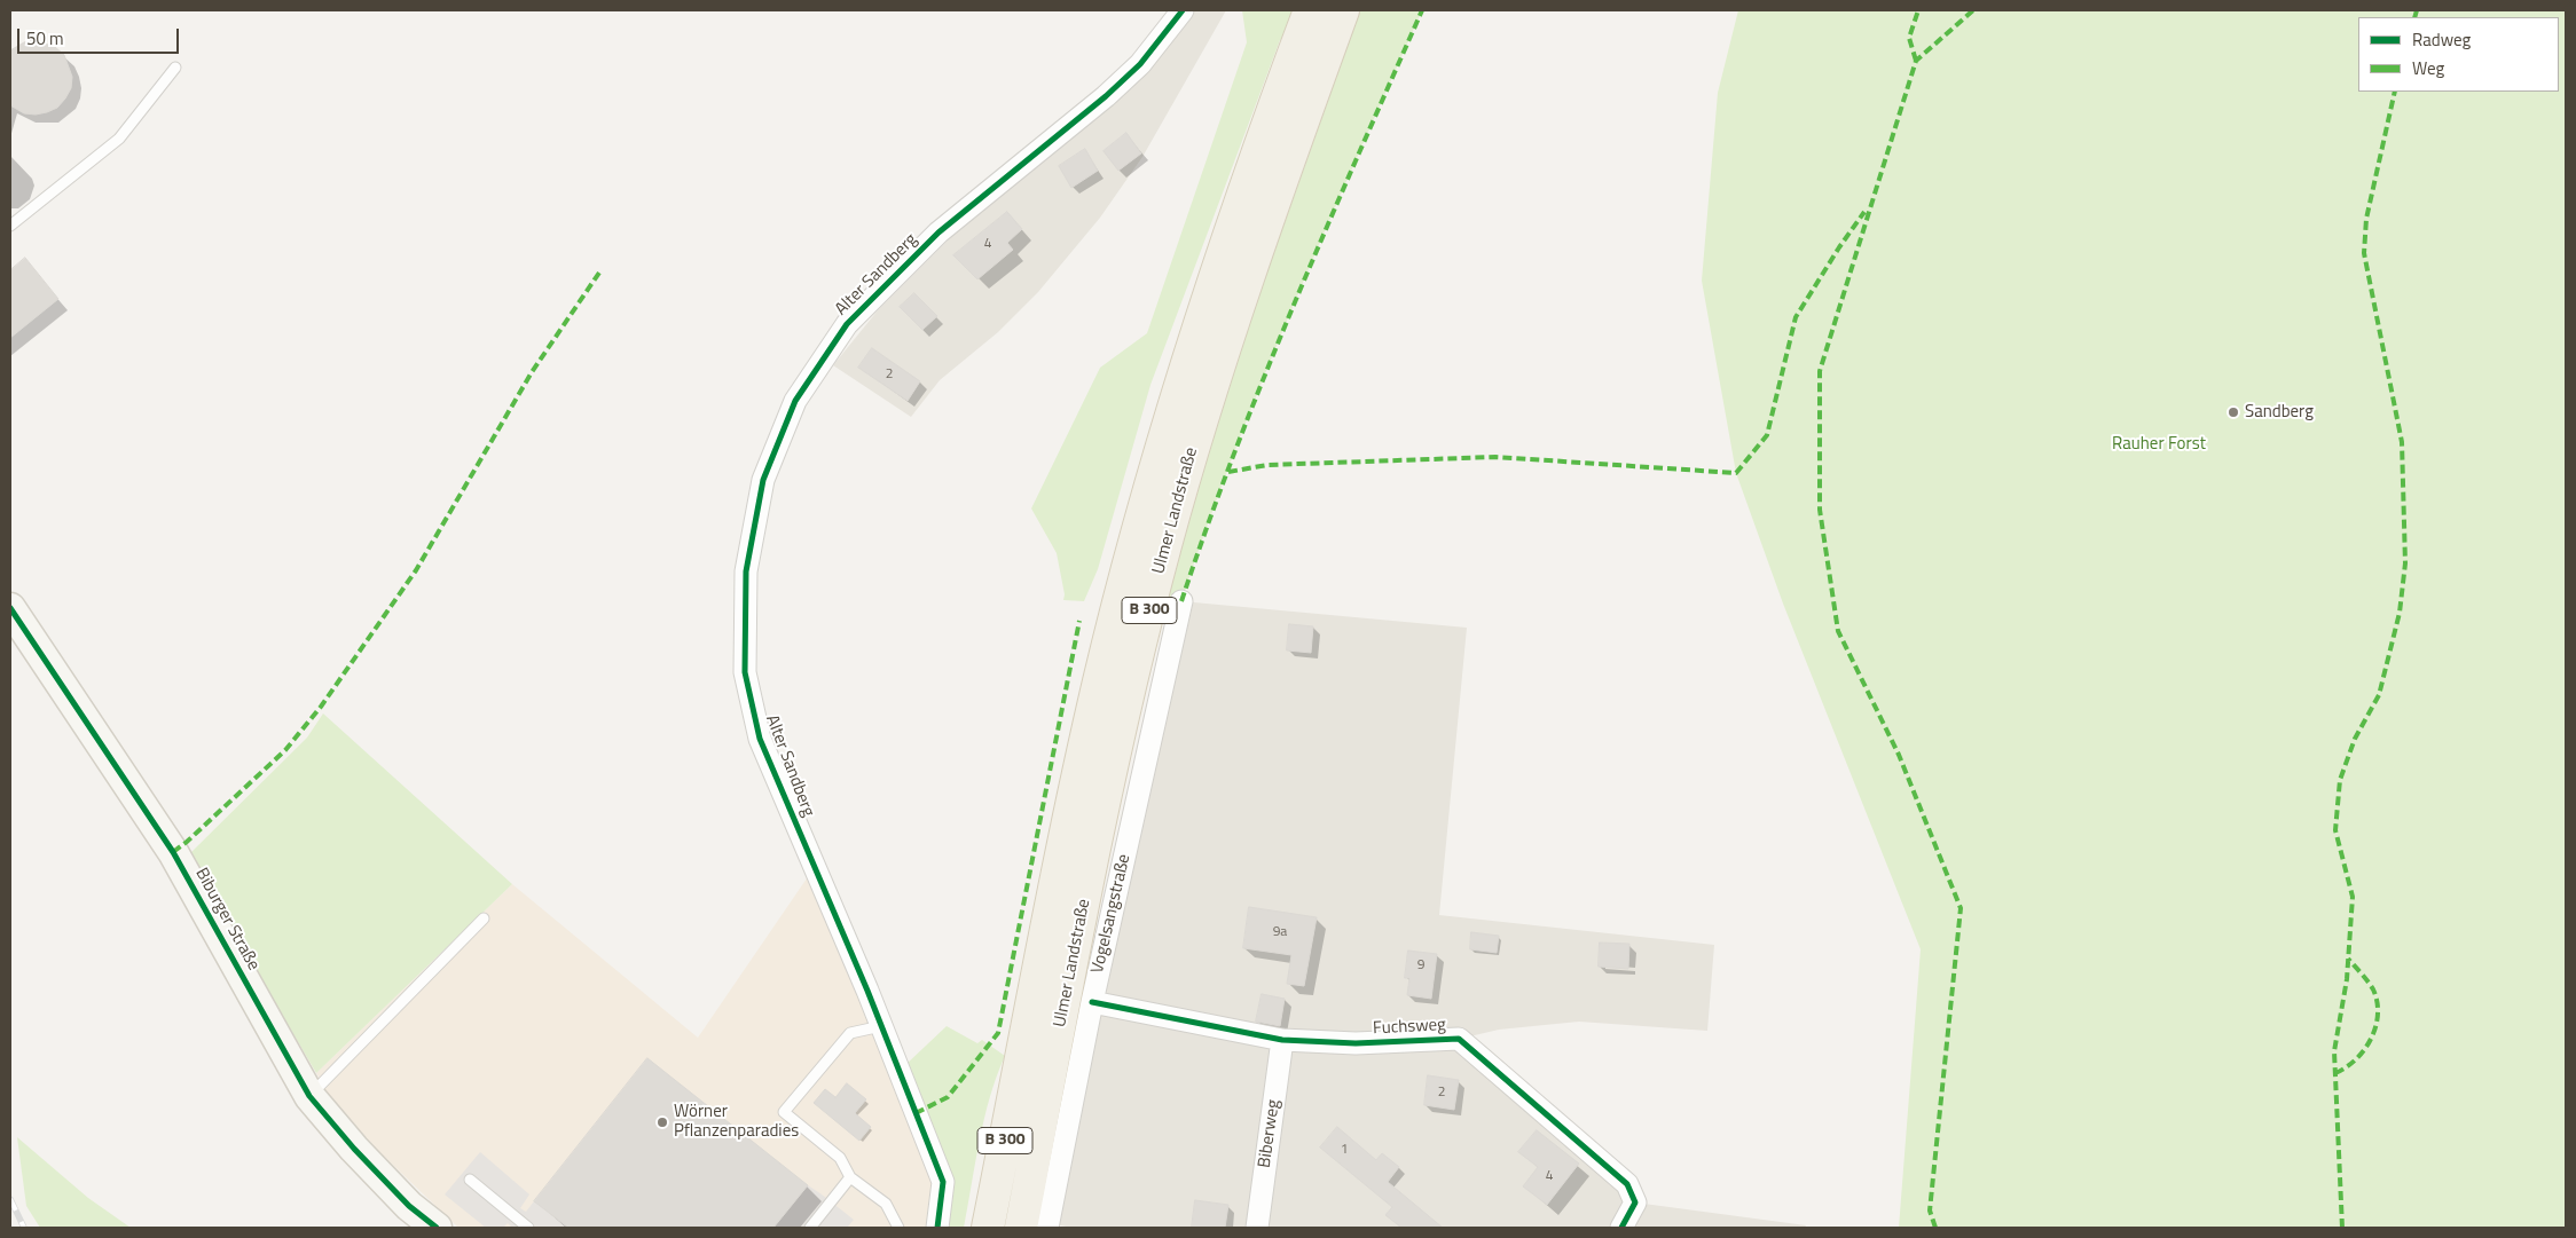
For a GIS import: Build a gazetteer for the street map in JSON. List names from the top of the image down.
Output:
{
  "streets": {
    "main road": ["Ulmer Landstraße", "B 300"],
    "street": [
      "Alter Sandberg",
      "Vogelsangstraße",
      "Biburger Straße",
      "Fuchsweg",
      "Biberweg"
    ]
  },
  "crossings": [
    ["Vogelsangstraße", "Fuchsweg"],
    ["Fuchsweg", "Biberweg"]
  ],
  "parks": ["Rauher Forst"],
  "places": ["Sandberg", "Wörner Pflanzenparadies"],
  "house_numbers": [
    "4",
    "2",
    "9a",
    "9",
    "2",
    "1",
    "4"
  ],
  "legend": ["Radweg", "Weg"],
  "scale_bar": "50 m"
}
